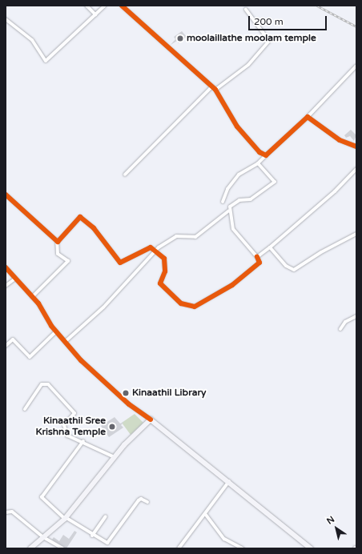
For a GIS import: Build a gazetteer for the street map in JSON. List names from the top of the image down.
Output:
{
  "places": ["moolaillathe moolam temple", "Kinaathil Library", "Kinaathil Sree Krishna Temple"],
  "scale_bar": "200 m",
  "north": "top left"
}
